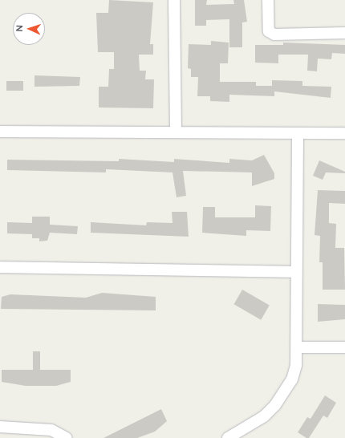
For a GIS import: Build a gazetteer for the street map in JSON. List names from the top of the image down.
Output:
{
  "north": "left"
}
